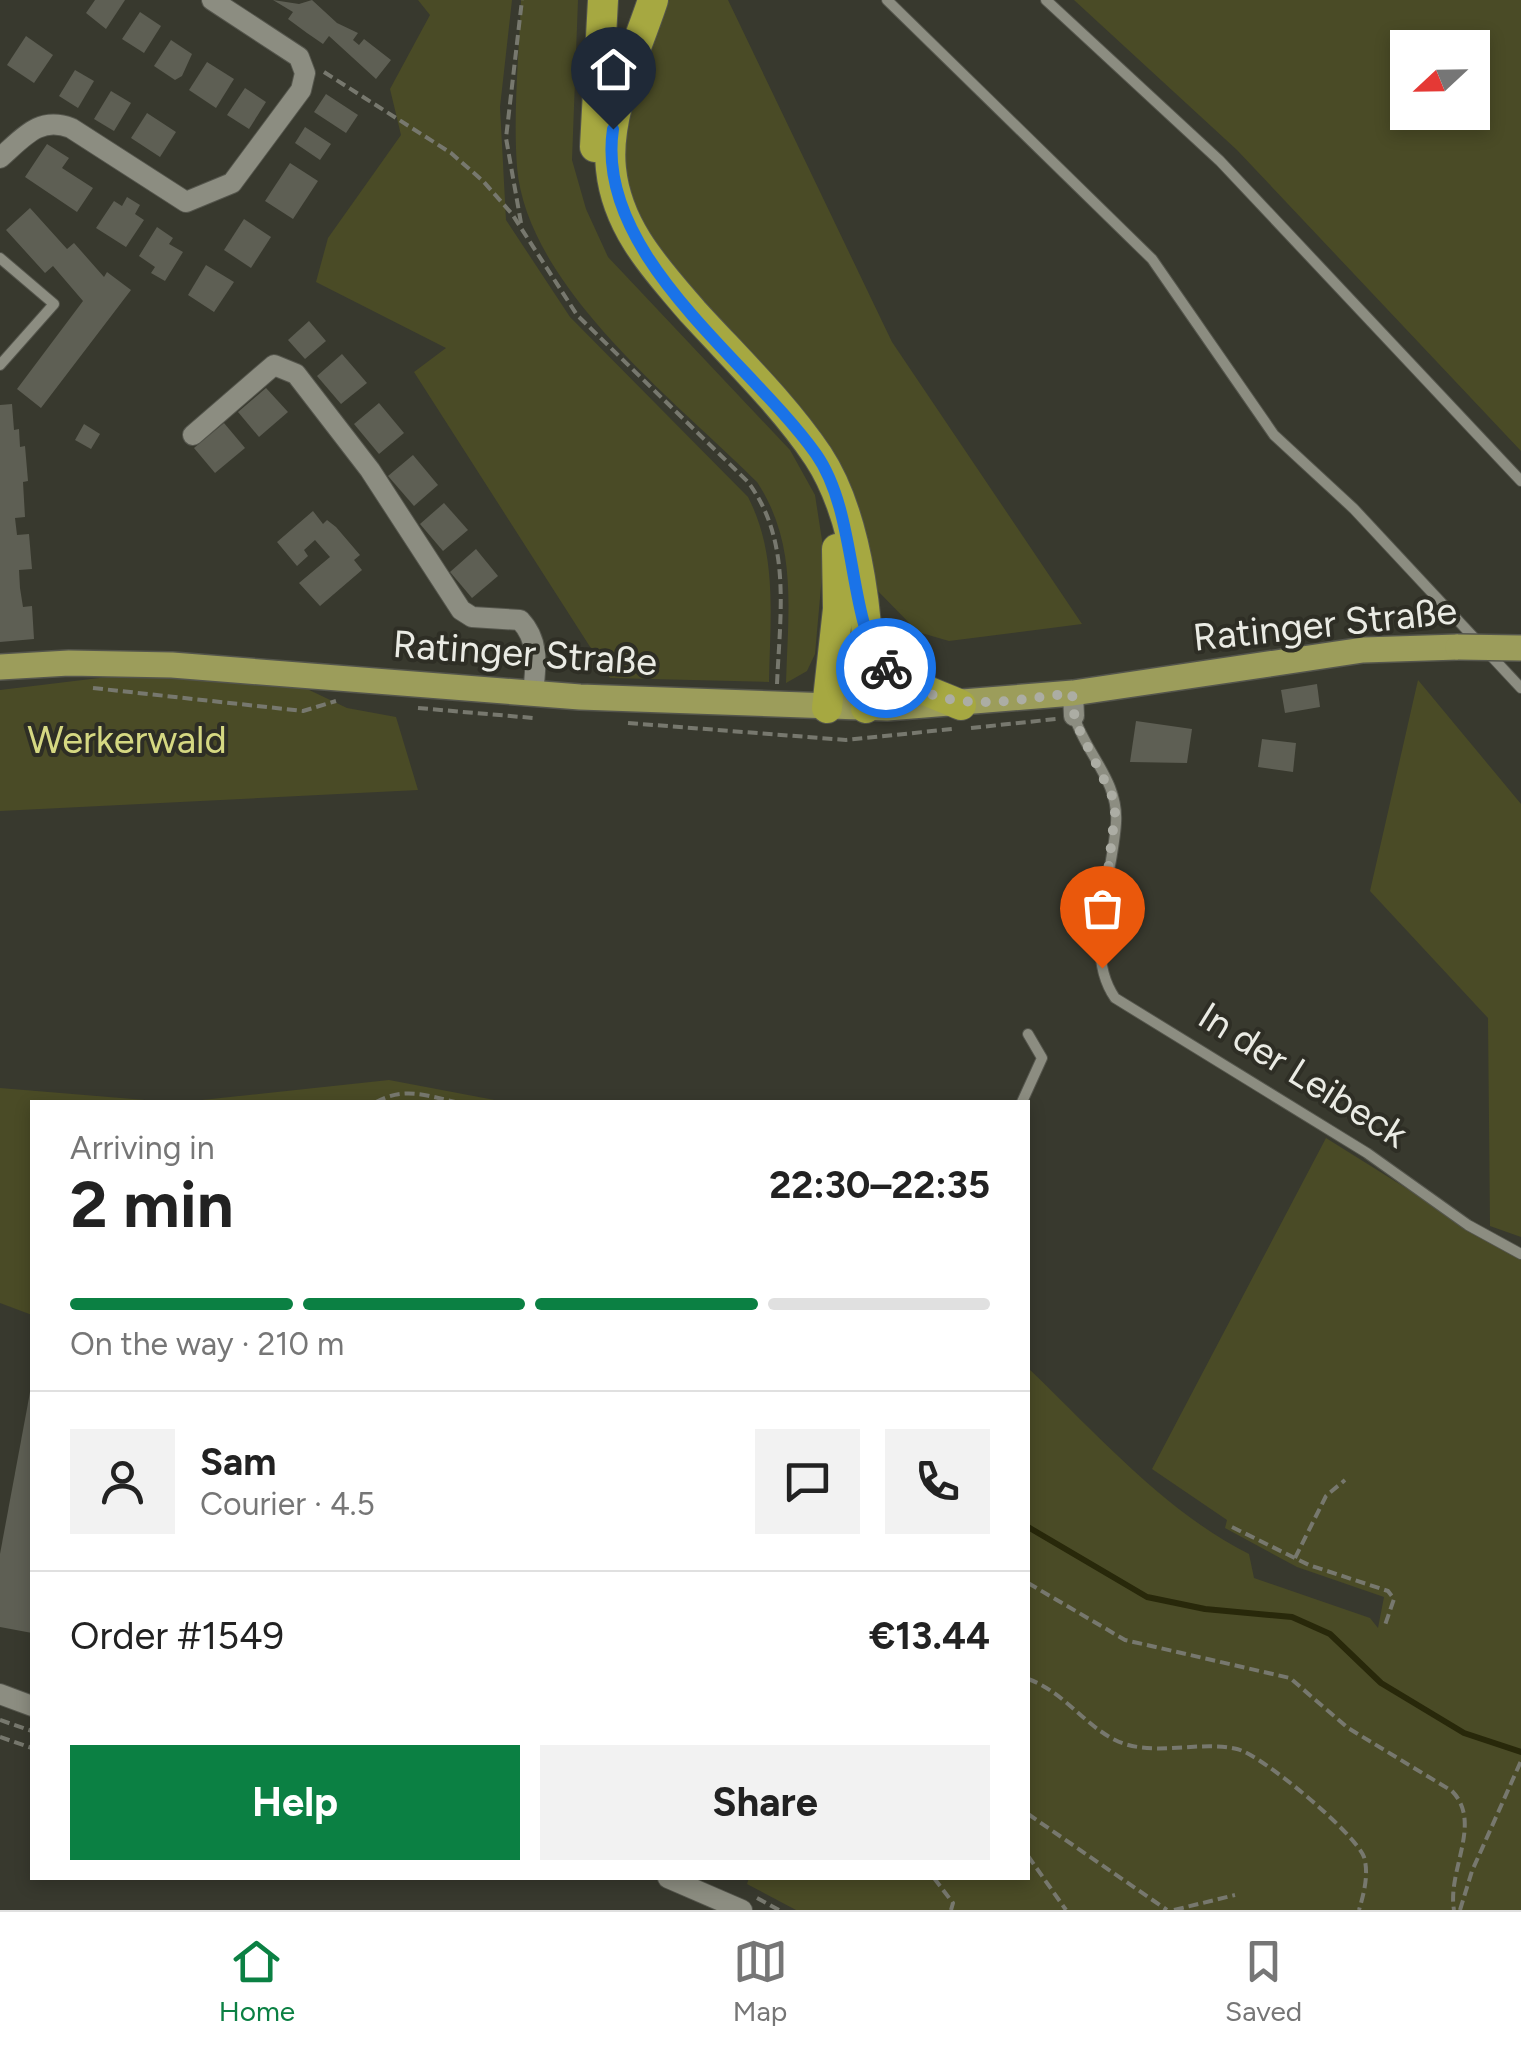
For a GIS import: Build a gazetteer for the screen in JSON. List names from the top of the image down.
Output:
{
  "streets": {
    "main road": ["Ratinger Straße"],
    "lane": ["In der Leibeck"]
  },
  "crossings": [
    ["Ratinger Straße", "In der Leibeck"]
  ],
  "parks": ["Werkerwald"],
  "north": "left",
  "page": {
    "heading": ["2 min", "Arriving in", "22:30–22:35"],
    "panel": [
      "Sam",
      "Courier · 4.5",
      "Order #1549",
      "€13.44"
    ],
    "bar": "On the way · 210 m",
    "buttons": ["Help", "Share"],
    "tabs": ["Home", "Map", "Saved"]
  }
}
